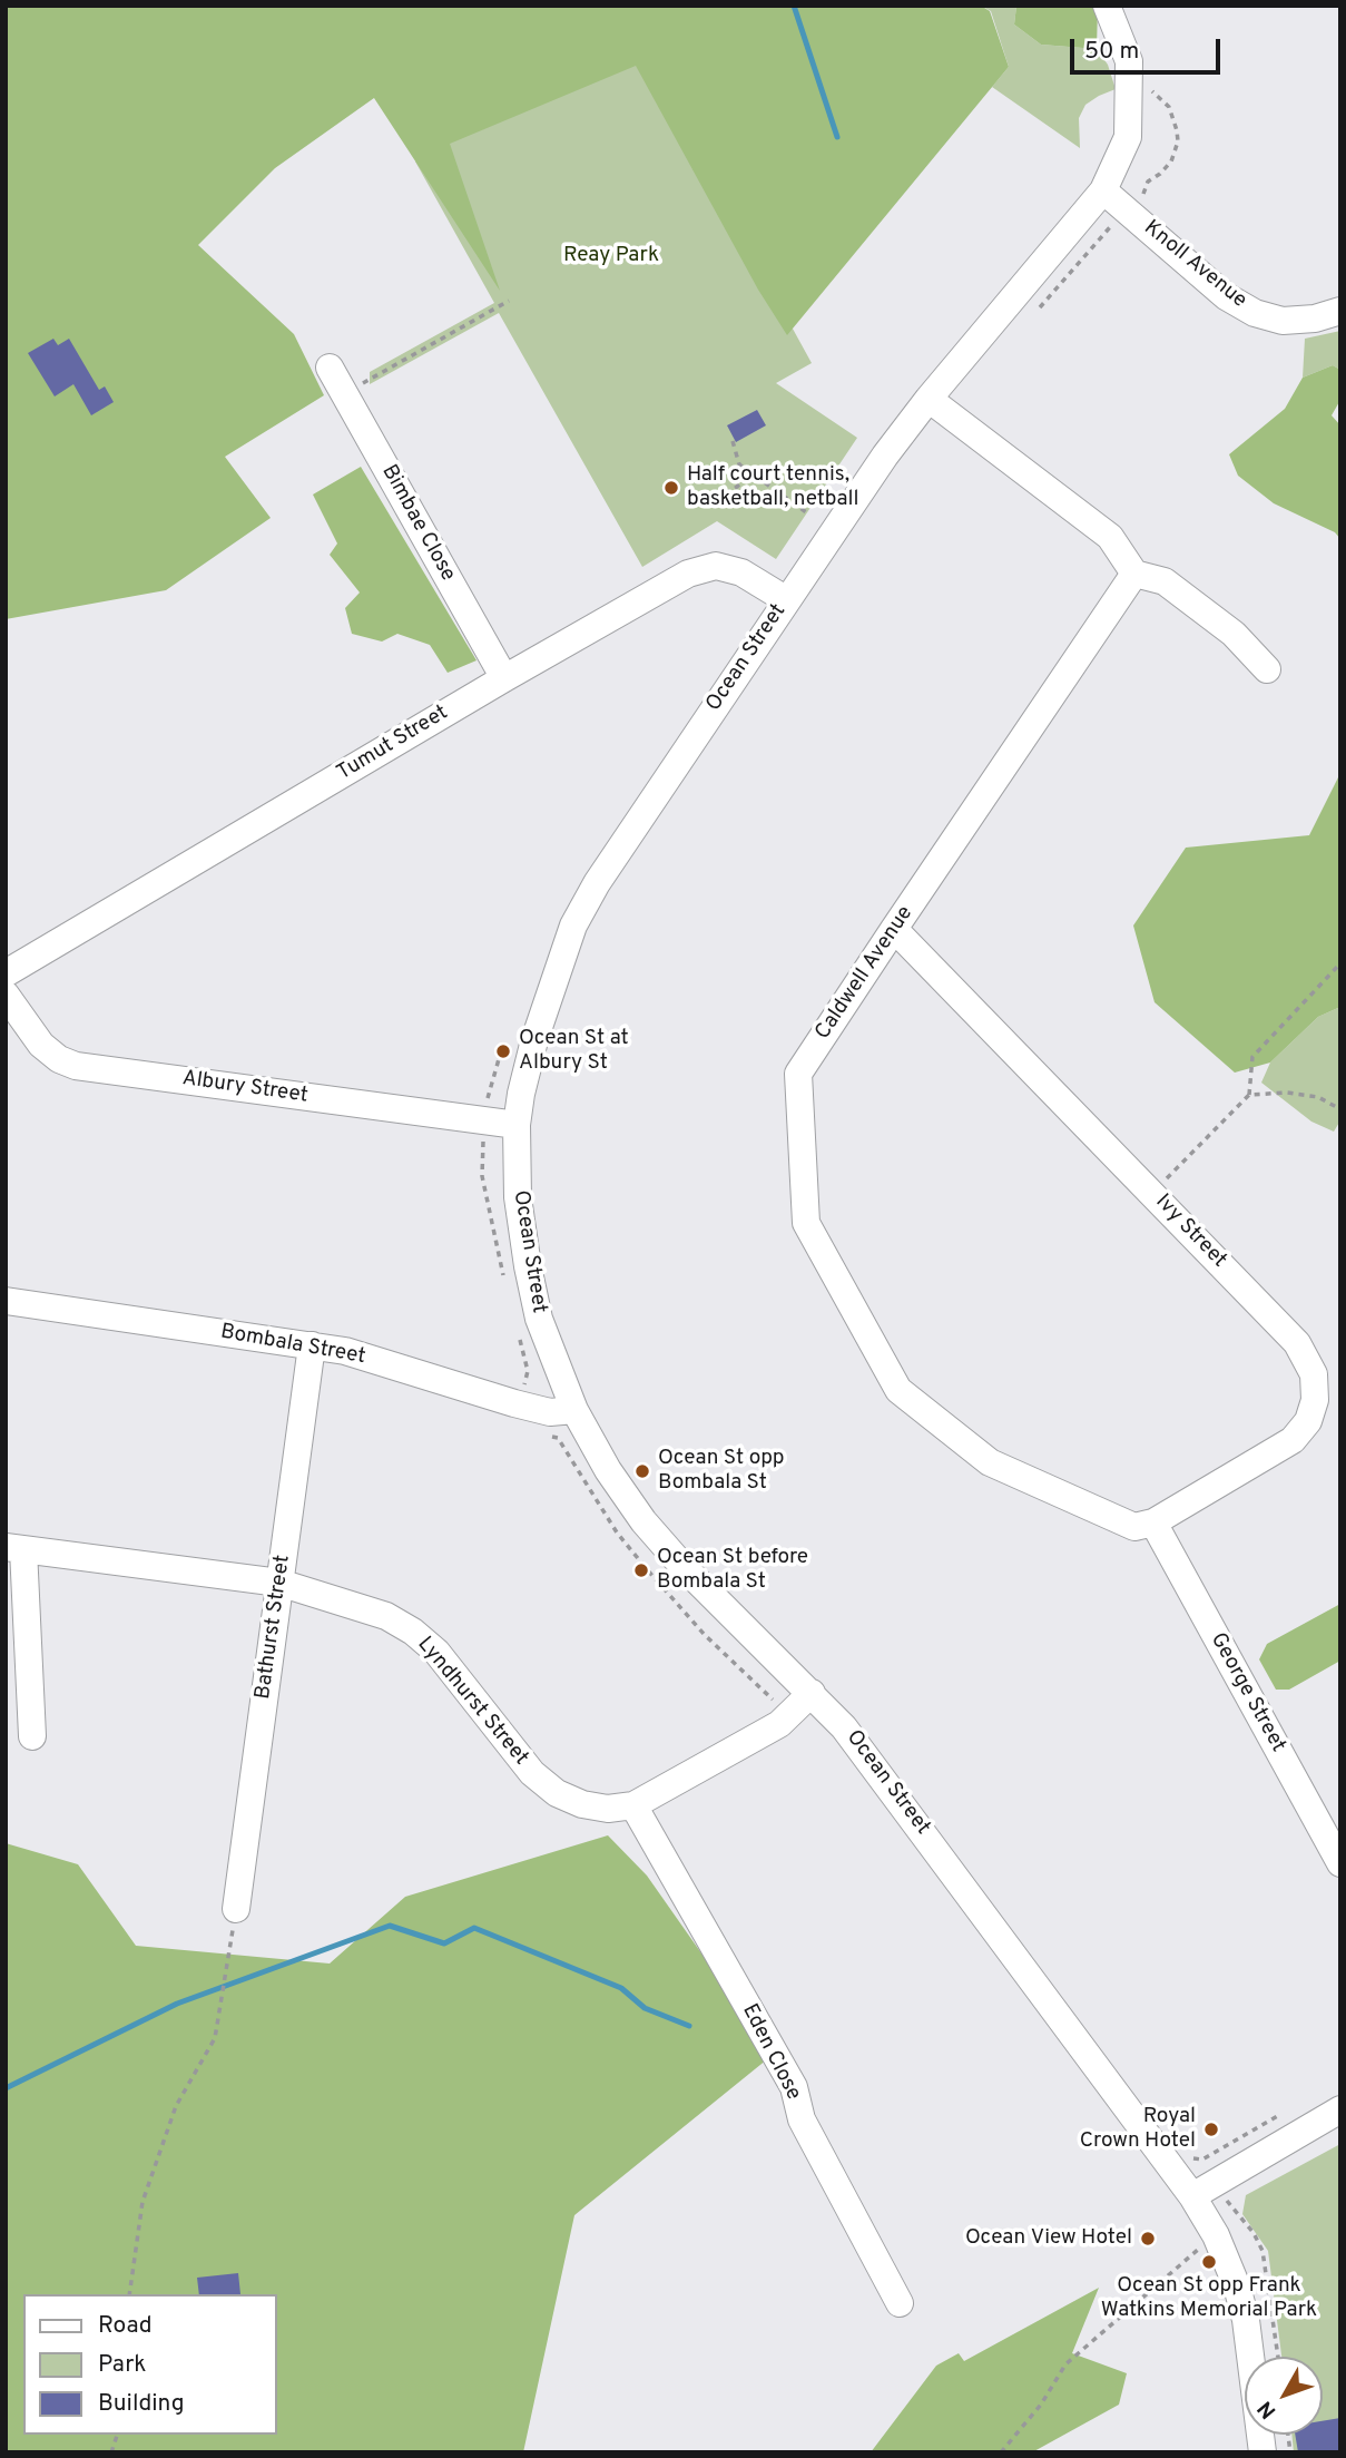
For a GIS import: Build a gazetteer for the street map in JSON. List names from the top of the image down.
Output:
{
  "streets": {
    "street": [
      "Knoll Avenue",
      "Bimbae Close",
      "Ocean Street",
      "Tumut Street",
      "Caldwell Avenue",
      "Albury Street",
      "Ivy Street",
      "Bombala Street",
      "Bathurst Street",
      "George Street",
      "Lyndhurst Street",
      "Eden Close"
    ]
  },
  "crossings": [
    ["Knoll Avenue", "Ocean Street"],
    ["Bimbae Close", "Tumut Street"],
    ["Ocean Street", "Tumut Street"],
    ["Ocean Street", "Albury Street"],
    ["Ocean Street", "Bombala Street"],
    ["Ocean Street", "Lyndhurst Street"],
    ["Caldwell Avenue", "Ivy Street"],
    ["Caldwell Avenue", "George Street"],
    ["Ivy Street", "George Street"],
    ["Bombala Street", "Bathurst Street"],
    ["Bathurst Street", "Lyndhurst Street"],
    ["Lyndhurst Street", "Eden Close"]
  ],
  "parks": ["Reay Park"],
  "places": [
    "Half court tennis, basketball, netball",
    "Ocean St at Albury St",
    "Ocean St opp Bombala St",
    "Ocean St before Bombala St",
    "Royal Crown Hotel",
    "Ocean View Hotel",
    "Ocean St opp Frank Watkins Memorial Park"
  ],
  "legend": ["Road", "Park", "Building"],
  "scale_bar": "50 m",
  "north": "bottom left"
}
